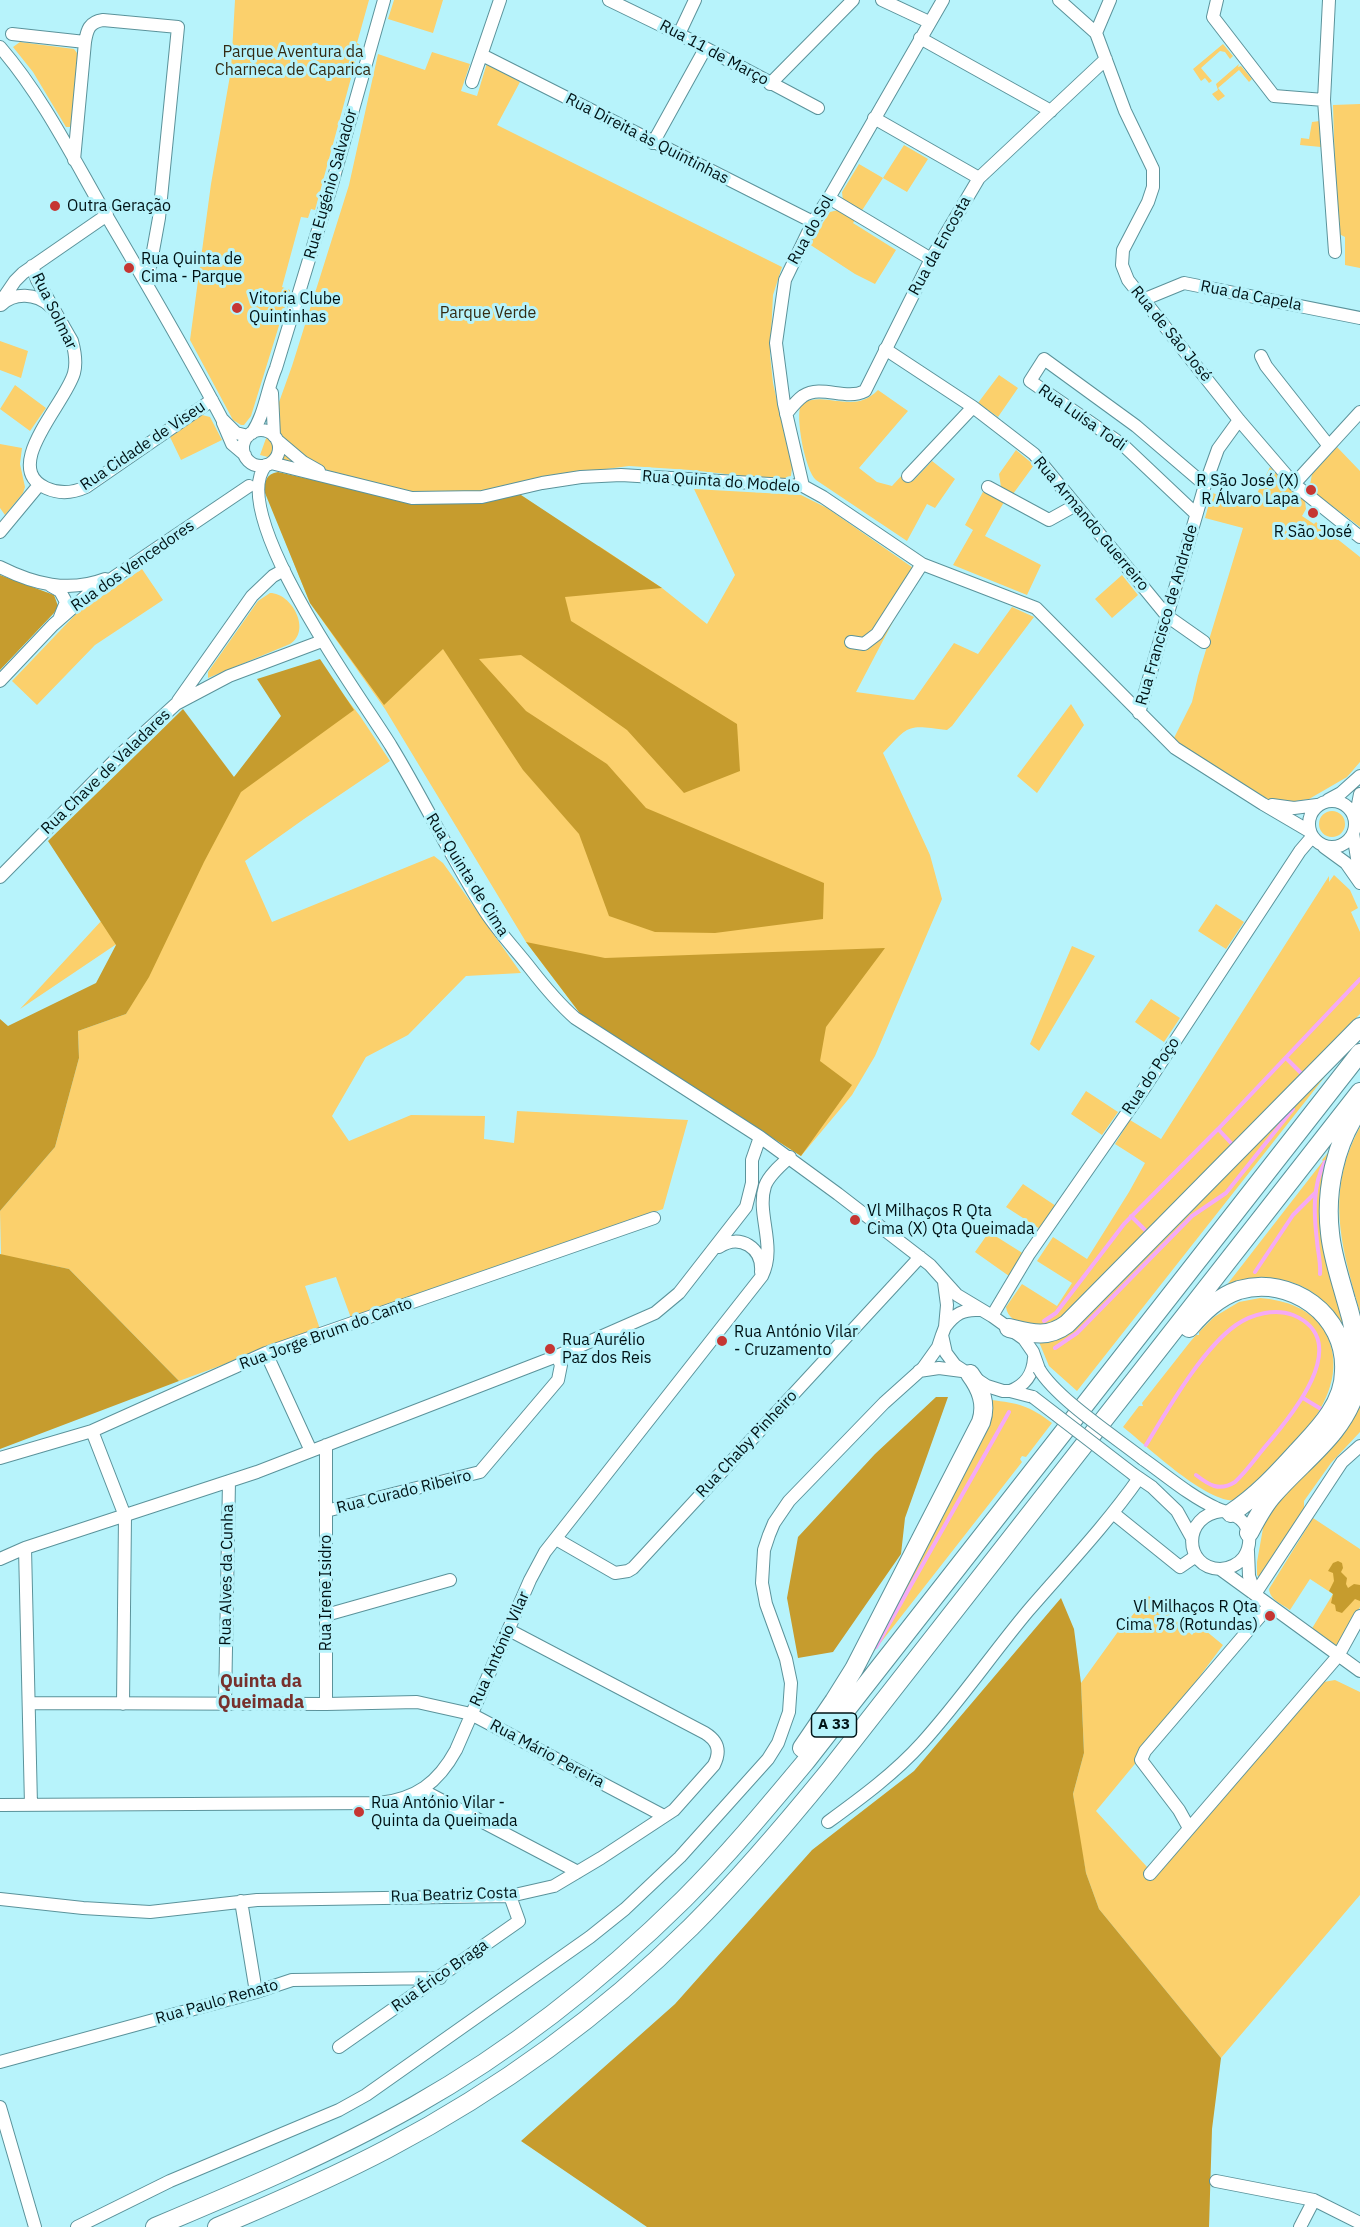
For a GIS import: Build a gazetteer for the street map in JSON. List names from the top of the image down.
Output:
{
  "streets": {
    "highway": ["A 33"],
    "street": [
      "Rua 11 de Março",
      "Rua Direita às Quintinhas",
      "Rua Eugénio Salvador",
      "Rua do Sol",
      "Rua da Encosta",
      "Rua da Capela",
      "Rua Solmar",
      "Rua de São José",
      "Rua Luísa Todi",
      "Rua Cidade de Viseu",
      "Rua Quinta do Modelo",
      "Rua Armando Guerreiro",
      "Rua dos Vencedores",
      "Rua Francisco de Andrade",
      "Rua Chave de Valadares",
      "Rua Quinta de Cima",
      "Rua do Poço",
      "Rua Jorge Brum do Canto",
      "Rua Chaby Pinheiro",
      "Rua Curado Ribeiro",
      "Rua Alves da Cunha",
      "Rua Irene Isidro",
      "Rua António Vilar",
      "Rua Mário Pereira",
      "Rua Beatriz Costa",
      "Rua Érico Braga",
      "Rua Paulo Renato"
    ]
  },
  "crossings": [
    ["Rua Direita às Quintinhas", "Rua do Sol"],
    ["Rua Eugénio Salvador", "Rua Quinta do Modelo"],
    ["Rua Eugénio Salvador", "Rua Quinta de Cima"],
    ["Rua do Sol", "Rua da Encosta"],
    ["Rua do Sol", "Rua Quinta do Modelo"],
    ["Rua da Encosta", "Rua de São José"],
    ["Rua da Encosta", "Rua Armando Guerreiro"],
    ["Rua da Capela", "Rua de São José"],
    ["Rua Solmar", "Rua Cidade de Viseu"],
    ["Rua de São José", "Rua Francisco de Andrade"],
    ["Rua Luísa Todi", "Rua Francisco de Andrade"],
    ["Rua Quinta do Modelo", "Rua Francisco de Andrade"],
    ["Rua Quinta do Modelo", "Rua Quinta de Cima"],
    ["Rua Quinta do Modelo", "Rua do Poço"],
    ["Rua Armando Guerreiro", "Rua Francisco de Andrade"],
    ["Rua dos Vencedores", "Rua Quinta de Cima"],
    ["Rua Chave de Valadares", "Rua Quinta de Cima"],
    ["Rua Quinta de Cima", "Rua do Poço"],
    ["Rua Quinta de Cima", "Rua Chaby Pinheiro"],
    ["Rua Quinta de Cima", "Rua António Vilar"],
    ["Rua Chaby Pinheiro", "Rua António Vilar"],
    ["Rua Curado Ribeiro", "Rua Irene Isidro"],
    ["Rua Alves da Cunha", "Rua Mário Pereira"],
    ["Rua Irene Isidro", "Rua Mário Pereira"],
    ["Rua António Vilar", "Rua Mário Pereira"],
    ["Rua António Vilar", "Rua Beatriz Costa"],
    ["Rua Mário Pereira", "Rua Beatriz Costa"],
    ["Rua Beatriz Costa", "Rua Érico Braga"],
    ["Rua Érico Braga", "Rua Paulo Renato"]
  ],
  "districts": ["Quinta da Queimada"],
  "parks": ["Parque Aventura da Charneca de Caparica", "Parque Verde"],
  "places": [
    "Outra Geração",
    "Rua Quinta de Cima - Parque",
    "Vitoria Clube Quintinhas",
    "R São José (X) R Álvaro Lapa",
    "R São José",
    "Vl Milhaços R Qta Cima (X) Qta Queimada",
    "Rua António Vilar - Cruzamento",
    "Rua Aurélio Paz dos Reis",
    "Vl Milhaços R Qta Cima 78 (Rotundas)",
    "Rua António Vilar - Quinta da Queimada"
  ]
}
